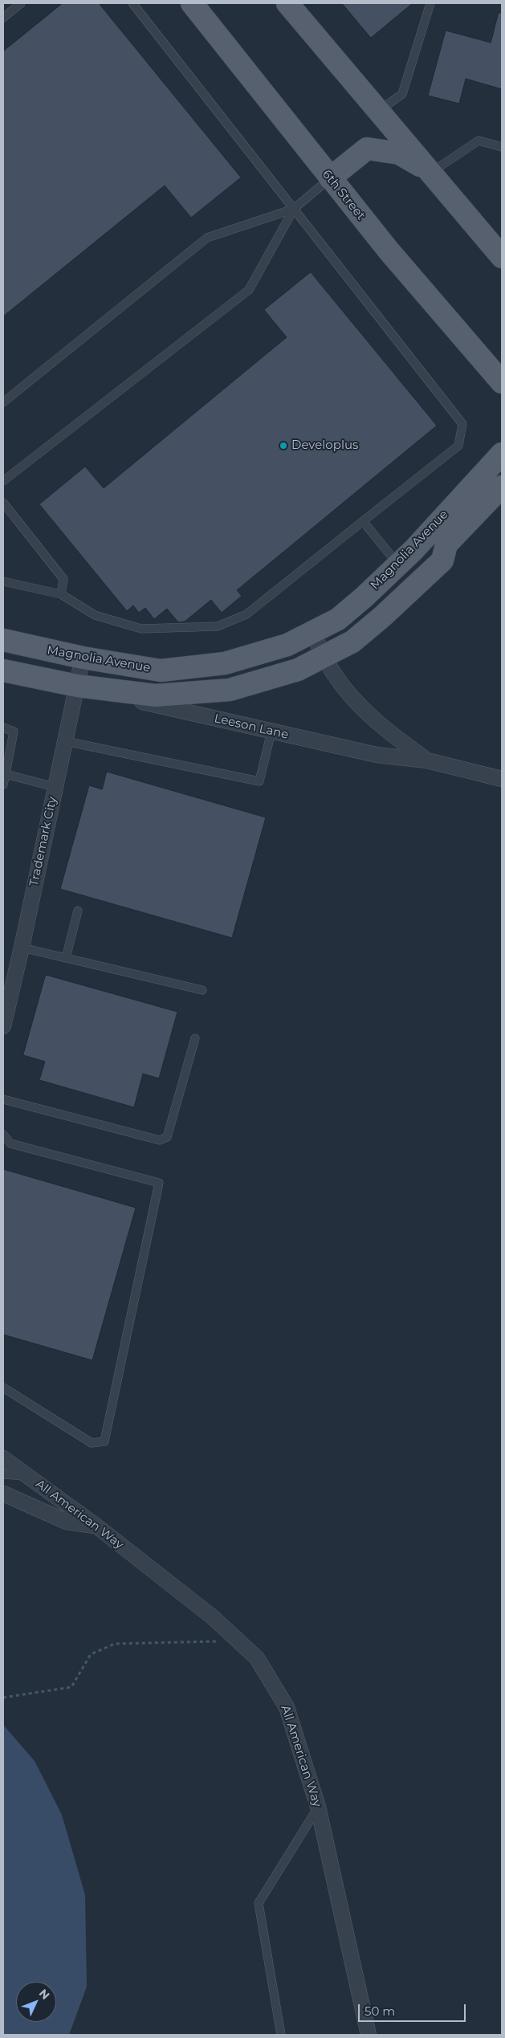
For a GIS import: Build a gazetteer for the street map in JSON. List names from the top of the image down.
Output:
{
  "streets": {
    "main road": ["6th Street", "Magnolia Avenue"],
    "street": ["Leeson Lane", "Trademark City", "All American Way"]
  },
  "crossings": [
    ["Magnolia Avenue", "Leeson Lane"],
    ["Magnolia Avenue", "Trademark City"],
    ["Leeson Lane", "Trademark City"]
  ],
  "places": ["Developlus"],
  "scale_bar": "50 m",
  "north": "top right"
}
